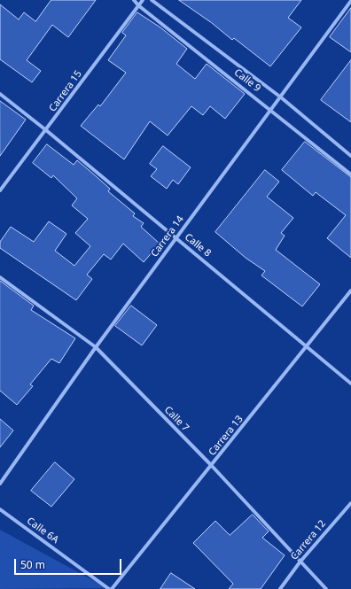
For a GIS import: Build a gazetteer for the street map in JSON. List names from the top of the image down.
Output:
{
  "streets": {
    "street": [
      "Calle 9",
      "Carrera 15",
      "Carrera 14",
      "Calle 8",
      "Calle 7",
      "Carrera 13",
      "Calle 6A",
      "Carrera 12"
    ]
  },
  "crossings": [
    ["Calle 9", "Carrera 15"],
    ["Calle 9", "Carrera 14"],
    ["Carrera 15", "Calle 8"],
    ["Carrera 14", "Calle 8"],
    ["Carrera 14", "Calle 7"],
    ["Calle 8", "Carrera 13"],
    ["Calle 7", "Carrera 13"],
    ["Calle 7", "Carrera 12"],
    ["Carrera 13", "Calle 6A"]
  ],
  "scale_bar": "50 m"
}
